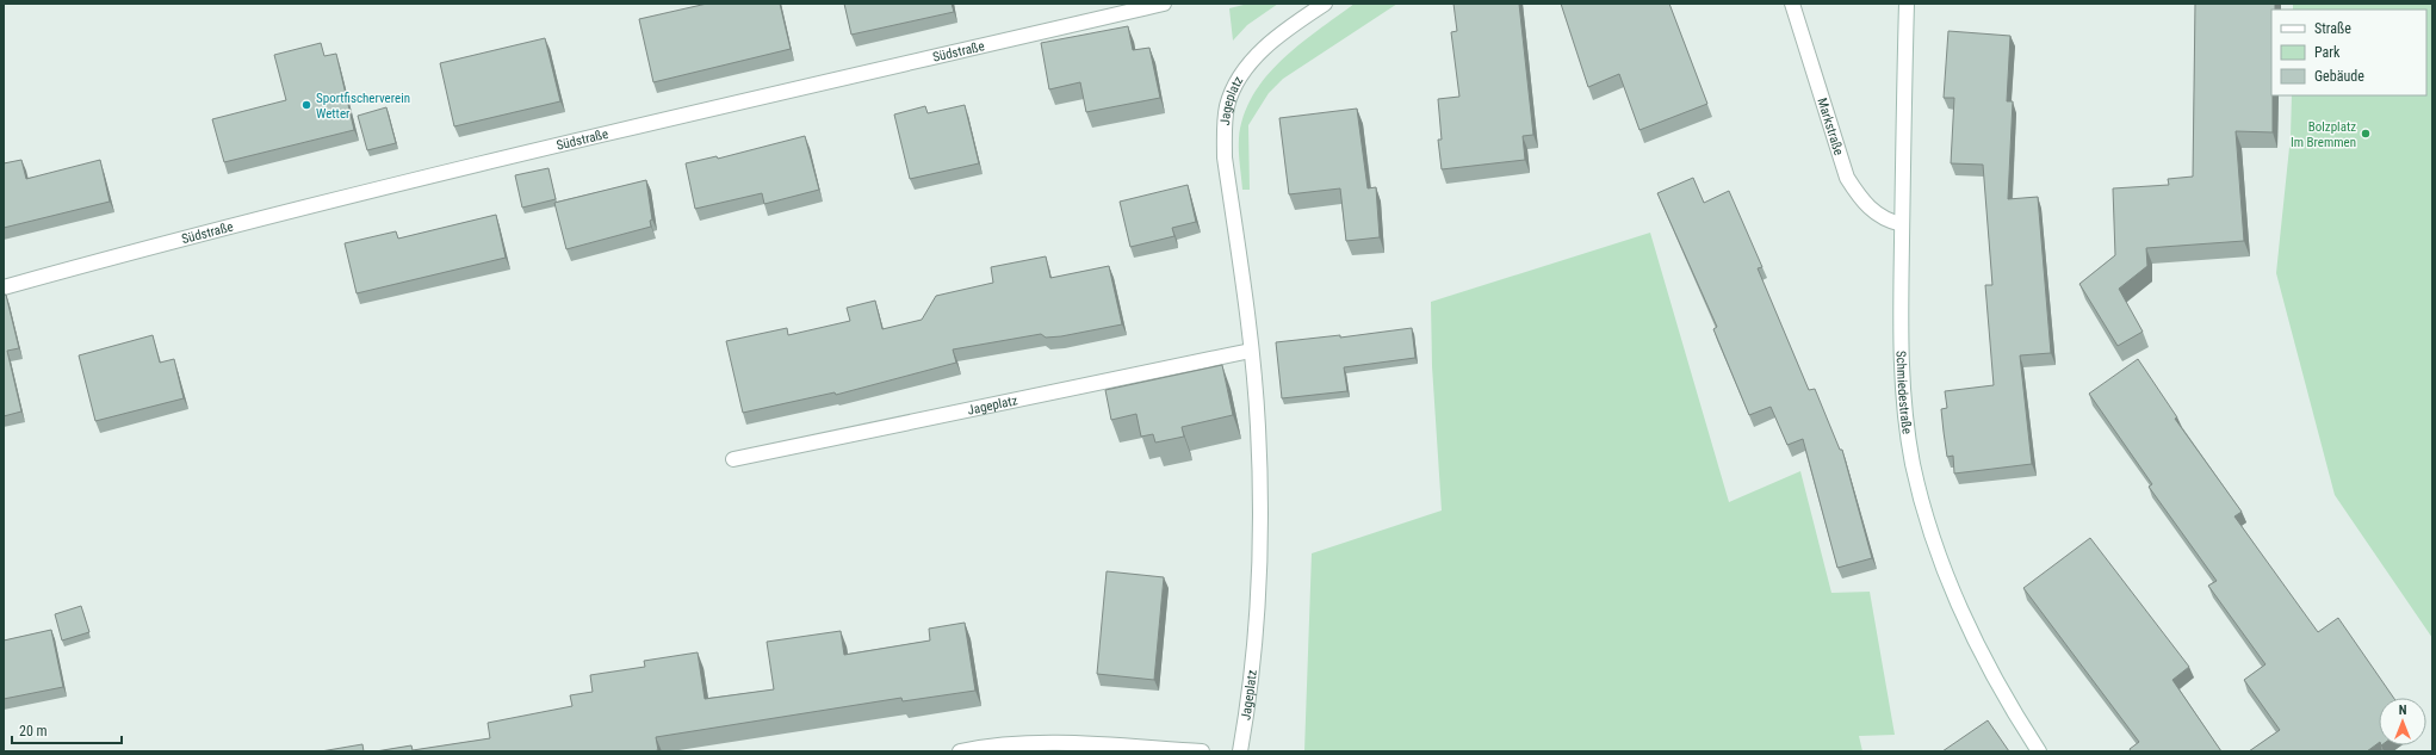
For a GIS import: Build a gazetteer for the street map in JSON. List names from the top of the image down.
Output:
{
  "streets": {
    "street": [
      "Südstraße",
      "Jageplatz",
      "Markstraße",
      "Schmiedestraße"
    ]
  },
  "crossings": [
    ["Markstraße", "Schmiedestraße"]
  ],
  "places": ["Sportfischerverein Wetter", "Bolzplatz Im Bremmen"],
  "legend": ["Straße", "Park", "Gebäude"],
  "scale_bar": "20 m",
  "north": "top"
}
